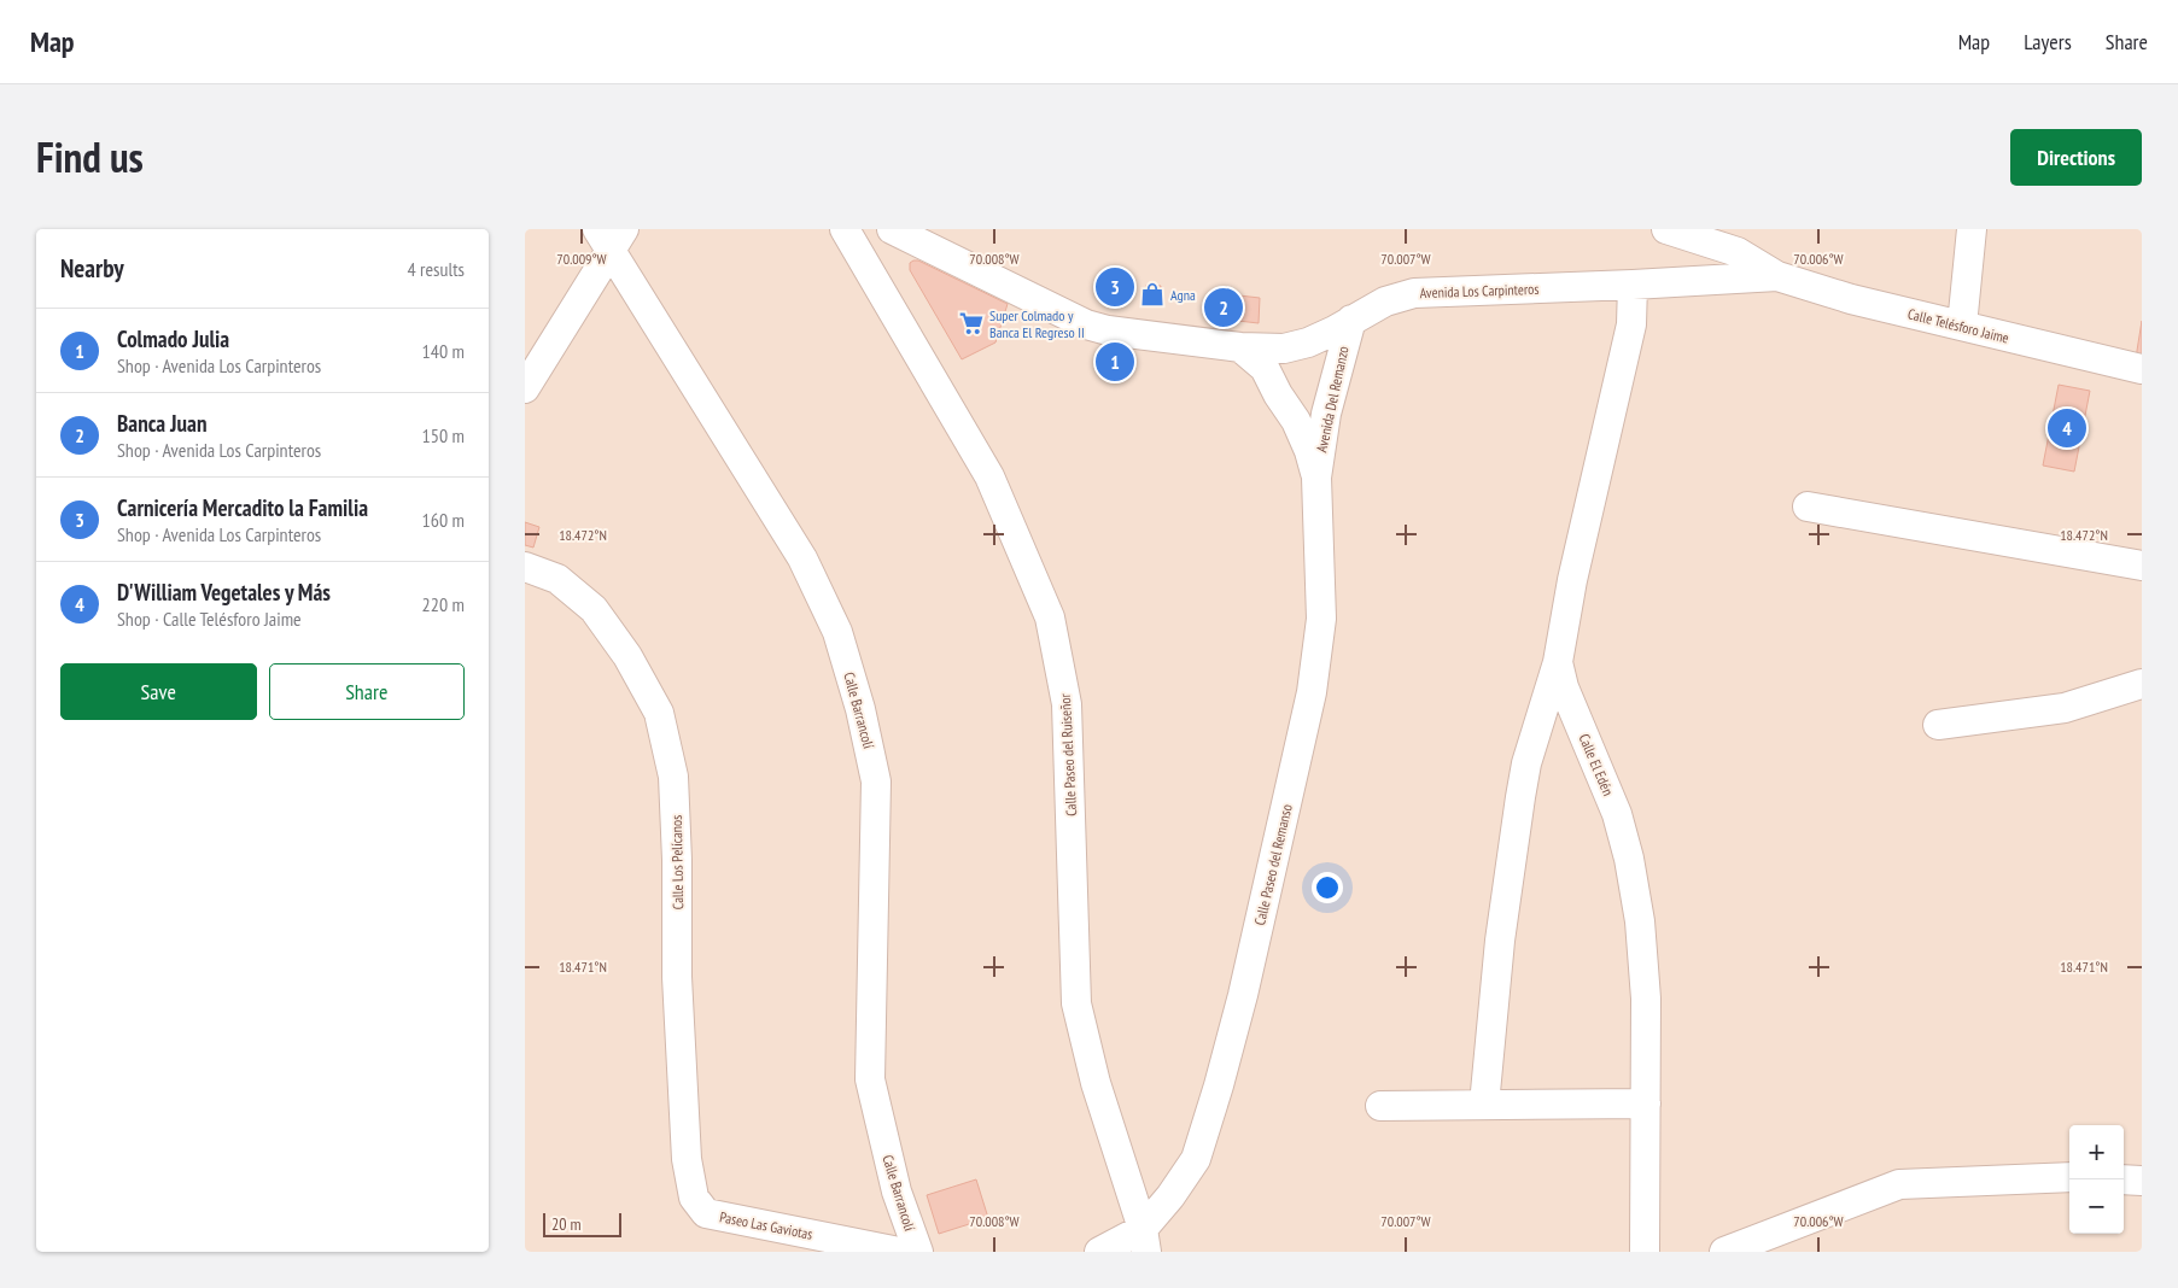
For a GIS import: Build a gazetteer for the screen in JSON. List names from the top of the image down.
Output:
{
  "streets": {
    "street": [
      "Avenida Los Carpinteros",
      "Calle Telésforo Jaime",
      "Avenida Del Remanzo",
      "Calle Barrancolí",
      "Calle Paseo del Ruiseñor",
      "Calle El Edén",
      "Calle Los Pelícanos",
      "Calle Paseo del Remanso",
      "Paseo Las Gaviotas"
    ]
  },
  "crossings": [
    ["Avenida Los Carpinteros", "Calle Telésforo Jaime"],
    ["Avenida Los Carpinteros", "Avenida Del Remanzo"],
    ["Avenida Los Carpinteros", "Calle El Edén"],
    ["Avenida Del Remanzo", "Calle Paseo del Remanso"],
    ["Calle Paseo del Ruiseñor", "Calle Paseo del Remanso"],
    ["Calle Los Pelícanos", "Paseo Las Gaviotas"]
  ],
  "places": {
    "shop": ["Agna"],
    "supermarket": ["Super Colmado y Banca El Regreso II"]
  },
  "scale_bar": "20 m",
  "page": {
    "header": "Map",
    "nav": ["Map", "Layers", "Share"],
    "title": "Find us",
    "buttons": [
      "Directions",
      ["Save", "Share"]
    ],
    "heading": ["Nearby", "4 results"],
    "pins": [
      "3",
      "2",
      "1",
      "4"
    ],
    "list": [
      {
        "mark": "1",
        "name": "Colmado Julia",
        "note": "Shop · Avenida Los Carpinteros",
        "value": "140 m"
      },
      {
        "mark": "2",
        "name": "Banca Juan",
        "note": "Shop · Avenida Los Carpinteros",
        "value": "150 m"
      },
      {
        "mark": "3",
        "name": "Carnicería Mercadito la Familia",
        "note": "Shop · Avenida Los Carpinteros",
        "value": "160 m"
      },
      {
        "mark": "4",
        "name": "D'William Vegetales y Más",
        "note": "Shop · Calle Telésforo Jaime",
        "value": "220 m"
      }
    ],
    "map_buttons": ["+", "−"],
    "scale": "20 m"
  },
  "coordinates": [
    "70.009°W",
    "70.008°W",
    "70.007°W",
    "70.006°W",
    "18.472°N",
    "18.471°N"
  ]
}
